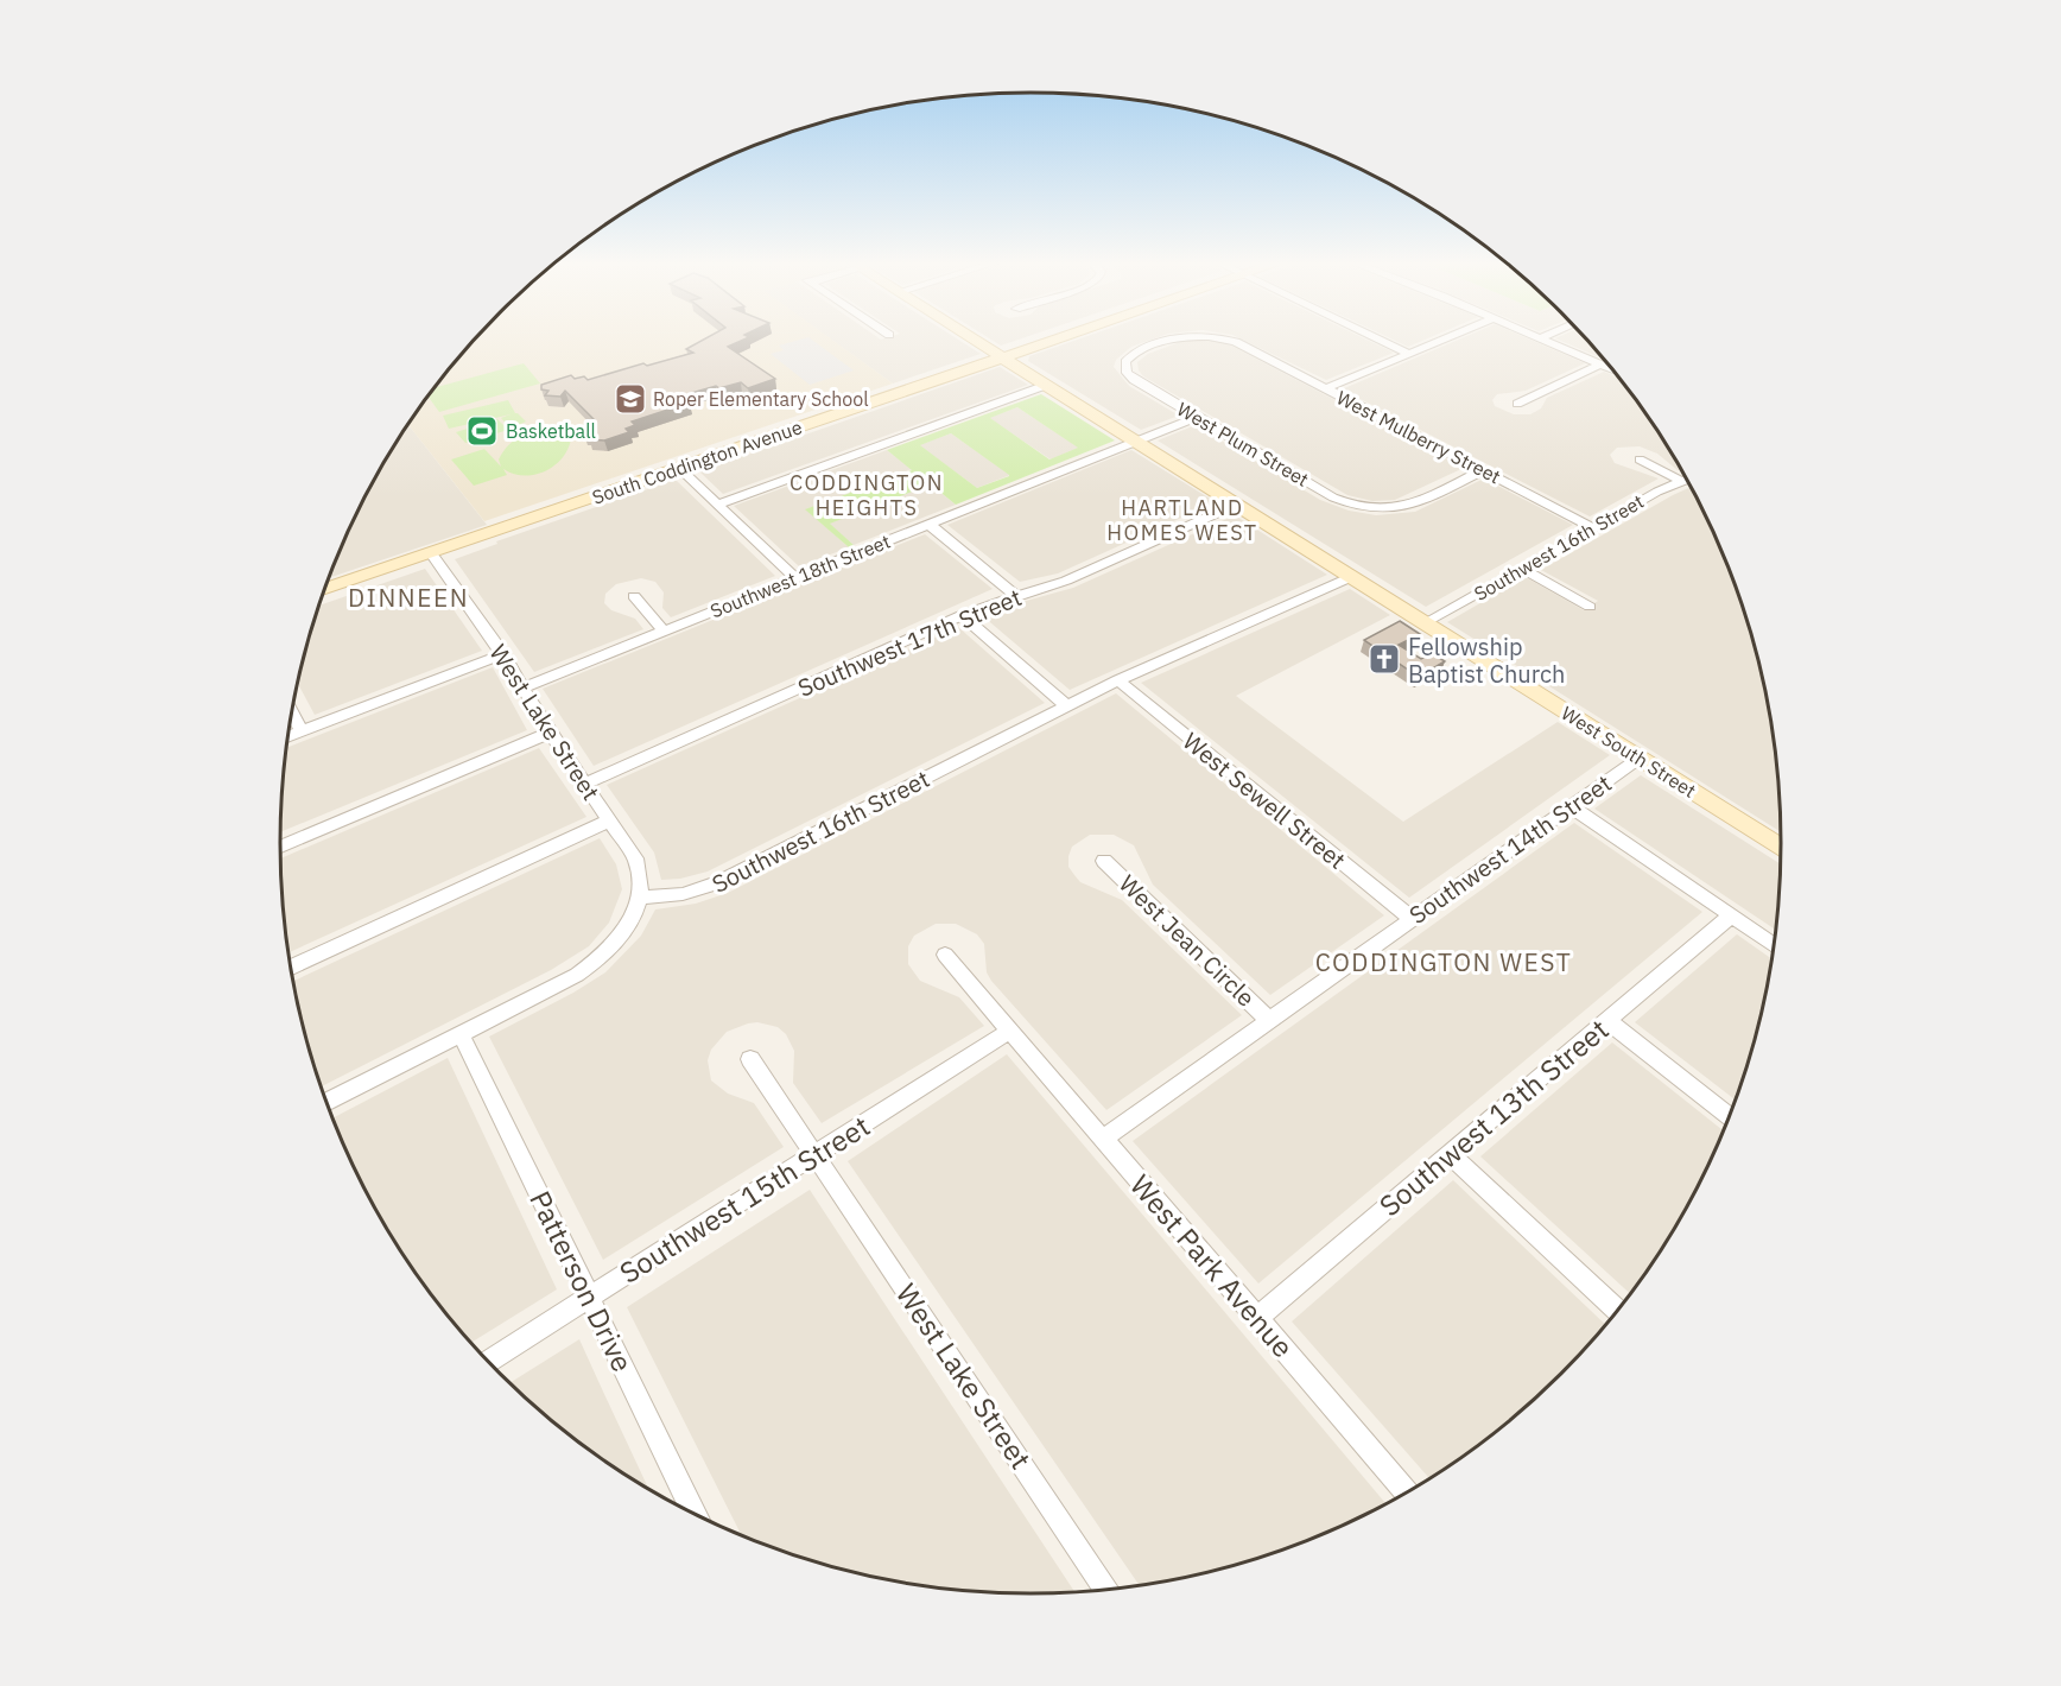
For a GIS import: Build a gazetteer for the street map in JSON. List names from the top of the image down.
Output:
{
  "streets": {
    "street": [
      "West Mulberry Street",
      "West Plum Street",
      "South Coddington Avenue",
      "Southwest 16th Street",
      "Southwest 18th Street",
      "Southwest 17th Street",
      "West Lake Street",
      "West South Street",
      "West Sewell Street",
      "Southwest 14th Street",
      "West Jean Circle",
      "Southwest 13th Street",
      "Southwest 15th Street",
      "West Park Avenue",
      "Patterson Drive"
    ]
  },
  "crossings": [
    ["West Mulberry Street", "West Plum Street"],
    ["West Mulberry Street", "Southwest 16th Street"],
    ["West Plum Street", "Southwest 18th Street"],
    ["South Coddington Avenue", "West Lake Street"],
    ["South Coddington Avenue", "West South Street"],
    ["Southwest 16th Street", "West Lake Street"],
    ["Southwest 16th Street", "West South Street"],
    ["Southwest 16th Street", "West Sewell Street"],
    ["Southwest 18th Street", "West Lake Street"],
    ["Southwest 18th Street", "West South Street"],
    ["Southwest 17th Street", "West Lake Street"],
    ["Southwest 17th Street", "West South Street"],
    ["West Lake Street", "Southwest 15th Street"],
    ["West South Street", "Southwest 14th Street"],
    ["West Sewell Street", "Southwest 14th Street"],
    ["Southwest 14th Street", "West Jean Circle"],
    ["Southwest 14th Street", "West Park Avenue"],
    ["Southwest 13th Street", "West Park Avenue"],
    ["Southwest 15th Street", "West Park Avenue"],
    ["Southwest 15th Street", "Patterson Drive"]
  ],
  "districts": [
    "CODDINGTON HEIGHTS",
    "HARTLAND HOMES WEST",
    "DINNEEN",
    "CODDINGTON WEST"
  ],
  "places": {
    "school or university": ["Roper Elementary School"],
    "sports": ["Basketball"],
    "church": ["Fellowship Baptist Church"]
  }
}
